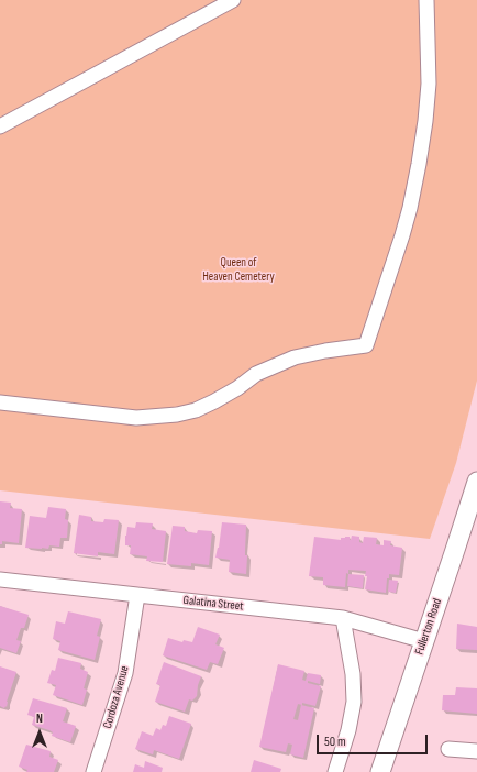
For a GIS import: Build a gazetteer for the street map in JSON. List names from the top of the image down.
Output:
{
  "streets": {
    "main road": ["Fullerton Road"],
    "street": ["Galatina Street", "Cordoza Avenue"]
  },
  "crossings": [
    ["Galatina Street", "Fullerton Road"],
    ["Galatina Street", "Cordoza Avenue"]
  ],
  "parks": ["Queen of Heaven Cemetery"],
  "scale_bar": "50 m",
  "north": "top"
}
